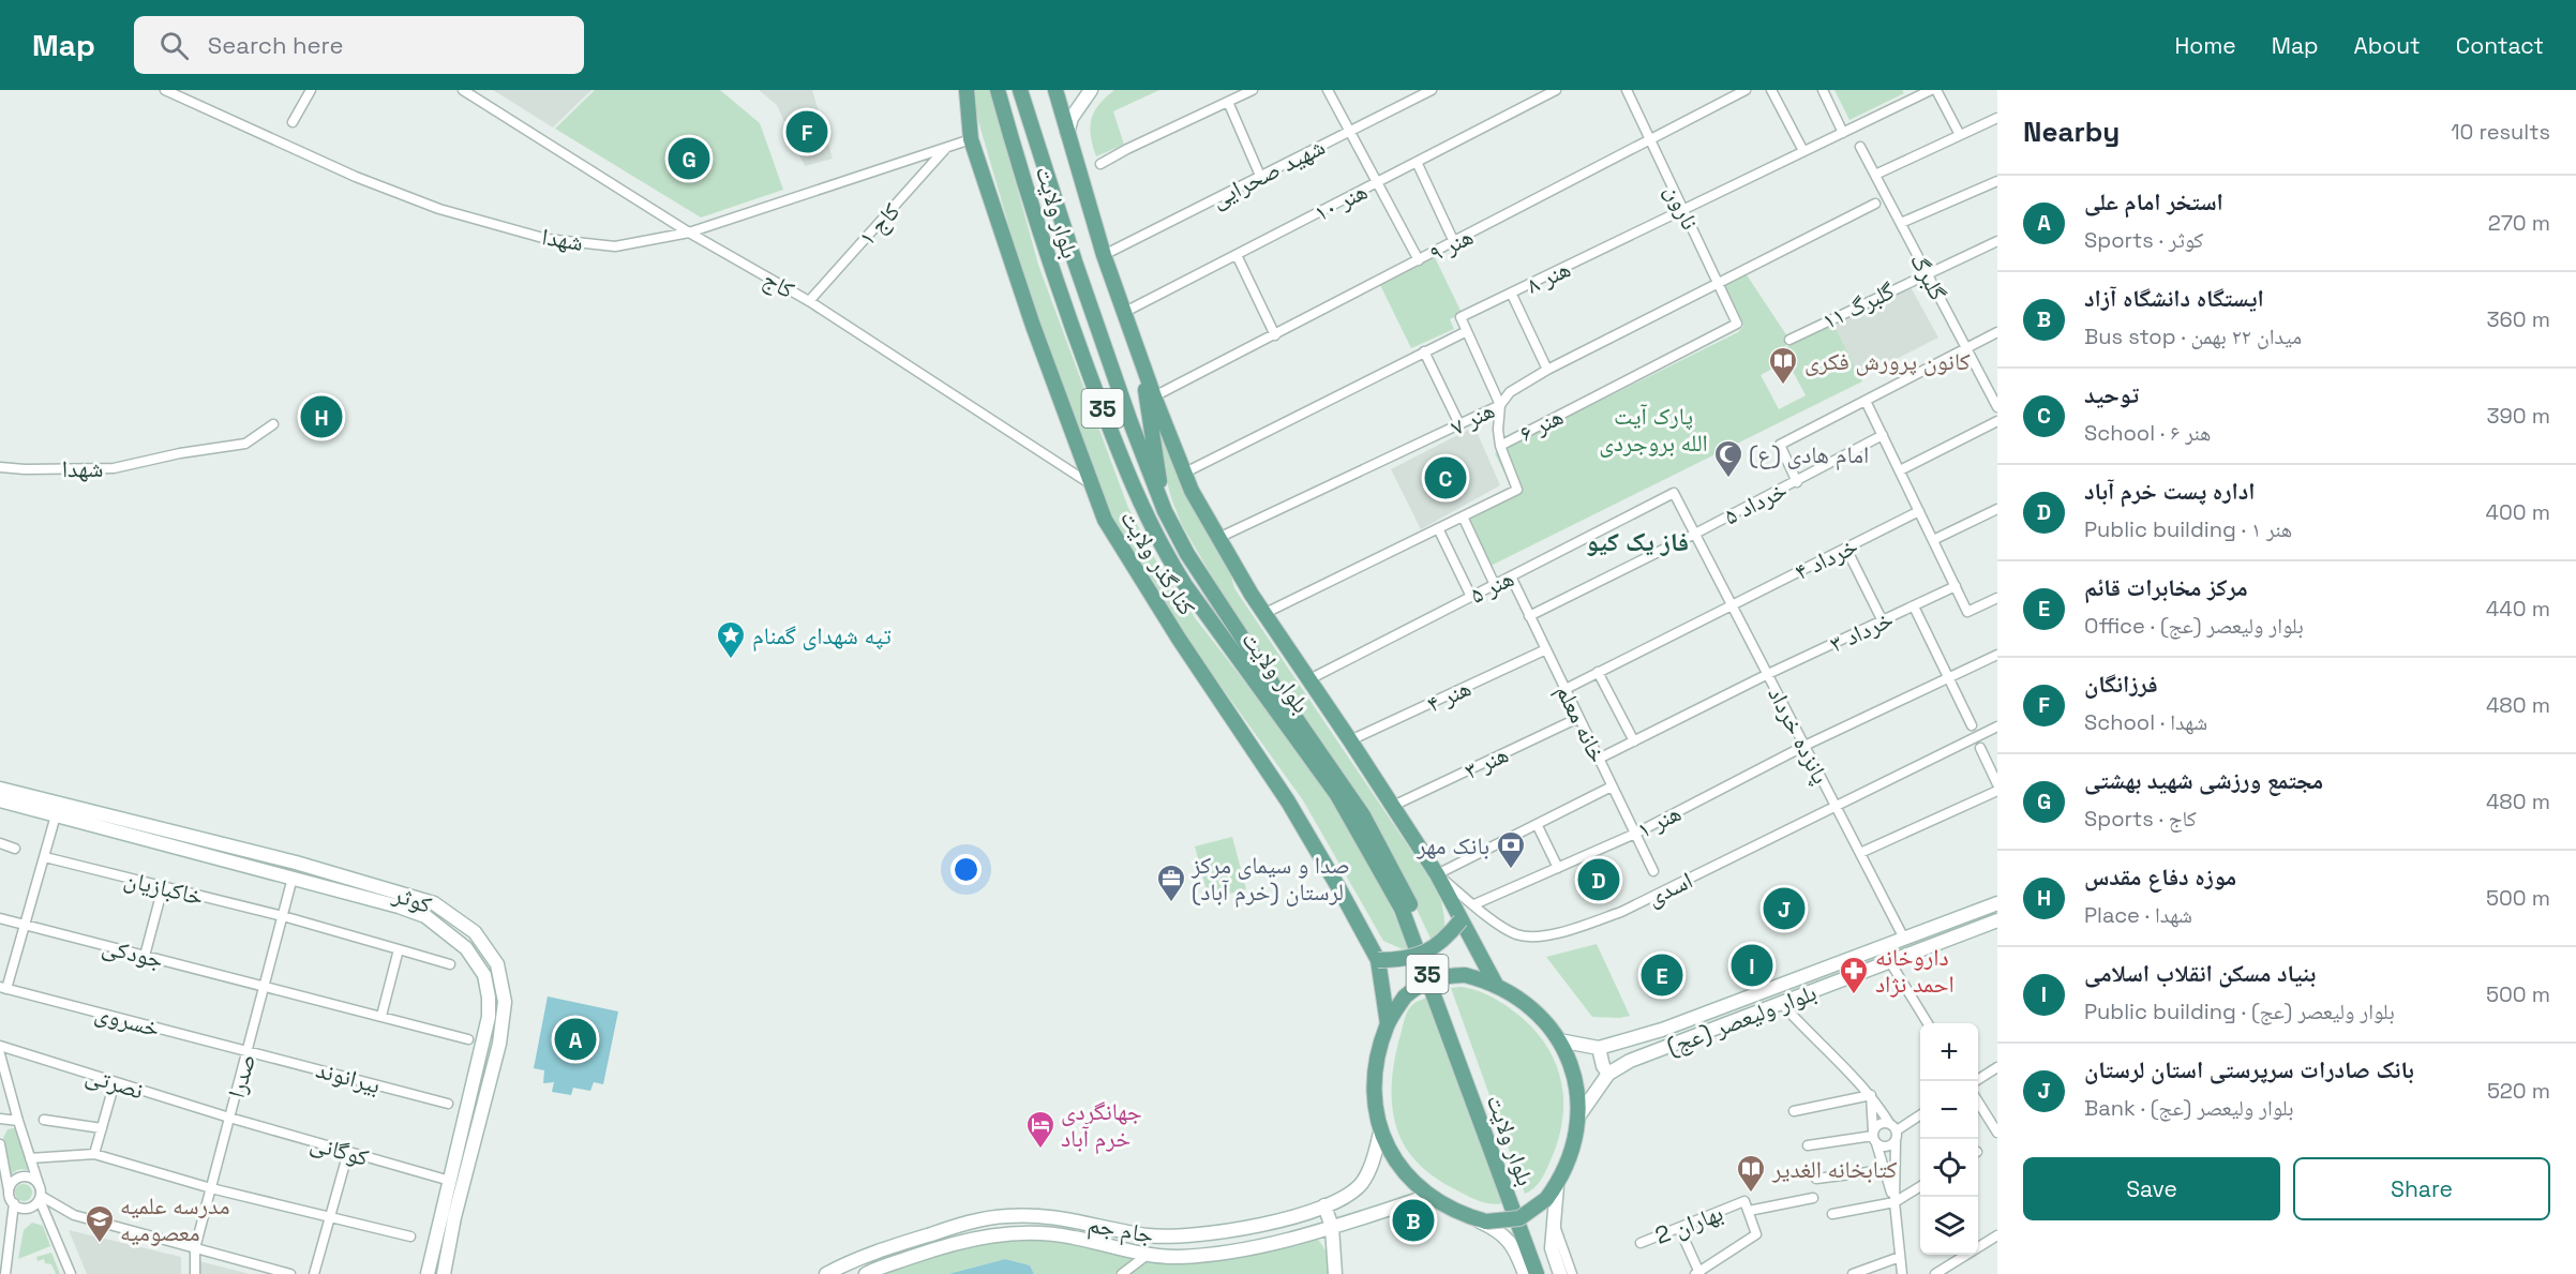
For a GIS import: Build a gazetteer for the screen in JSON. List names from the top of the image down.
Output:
{
  "streets": {
    "main road": [
      "بلوار ولایت",
      "35",
      "کنارگذر ولایت",
      "کوثر",
      "بلوار ولیعصر (عج)",
      "جام جم"
    ],
    "street": [
      "شهید صحرایی",
      "هنر ۱۰",
      "نارون",
      "کاج ۱",
      "شهدا",
      "هنر ۹",
      "هنر ۸",
      "گلبرگ",
      "کاج",
      "گلبرگ ۱۱",
      "هنر ۷",
      "هنر ۶",
      "خرداد ۵",
      "خرداد ۴",
      "هنر ۵",
      "خرداد ۳",
      "هنر ۴",
      "خانه معلم",
      "پانزده خرداد",
      "هنر ۳",
      "هنر ۱",
      "خاکبازیان",
      "اسدی",
      "جودکی",
      "خسروی",
      "صدرا",
      "بیرانوند",
      "نصرتی",
      "کوگانی",
      "بهاران 2"
    ]
  },
  "crossings": [
    ["نارون", "هنر ۹"],
    ["نارون", "هنر ۸"],
    ["نارون", "هنر ۷"],
    ["نارون", "هنر ۶"],
    ["کاج ۱", "شهدا"],
    ["کاج ۱", "کاج"],
    ["شهدا", "کاج"],
    ["شهدا", "کنارگذر ولایت"],
    ["گلبرگ", "گلبرگ ۱۱"],
    ["کاج", "کنارگذر ولایت"],
    ["خرداد ۵", "خانه معلم"],
    ["خرداد ۵", "پانزده خرداد"],
    ["خرداد ۴", "خانه معلم"],
    ["خرداد ۴", "پانزده خرداد"],
    ["کنارگذر ولایت", "بلوار ولیعصر (عج)"],
    ["کنارگذر ولایت", "جام جم"],
    ["هنر ۵", "خانه معلم"],
    ["هنر ۵", "پانزده خرداد"],
    ["خرداد ۳", "خانه معلم"],
    ["خرداد ۳", "پانزده خرداد"],
    ["هنر ۴", "خانه معلم"],
    ["خانه معلم", "هنر ۳"],
    ["خانه معلم", "هنر ۱"],
    ["پانزده خرداد", "هنر ۱"],
    ["پانزده خرداد", "اسدی"],
    ["پانزده خرداد", "بلوار ولیعصر (عج)"],
    ["هنر ۱", "اسدی"],
    ["خاکبازیان", "خسروی"],
    ["خاکبازیان", "صدرا"],
    ["کوثر", "خسروی"],
    ["کوثر", "صدرا"],
    ["کوثر", "کوگانی"],
    ["جودکی", "خسروی"],
    ["جودکی", "صدرا"],
    ["بلوار ولیعصر (عج)", "جام جم"],
    ["خسروی", "صدرا"],
    ["خسروی", "بیرانوند"],
    ["صدرا", "بیرانوند"],
    ["صدرا", "نصرتی"],
    ["صدرا", "کوگانی"],
    ["نصرتی", "کوگانی"]
  ],
  "districts": ["فاز یک کیو"],
  "parks": ["پارک آیت الله بروجردی"],
  "places": {
    "library": ["کانون پرورش فکری", "کتابخانه الغدیر"],
    "mosque": ["امام هادی (ع)"],
    "place": ["تپه شهدای گمنام"],
    "bank": ["بانک مهر"],
    "office": ["صدا و سیمای مرکز لرستان (خرم آباد)"],
    "pharmacy": ["داروخانه احمد نژاد"],
    "hotel": ["جهانگردى خرم آباد"],
    "school or university": ["مدرسه علمیه معصومیه"]
  },
  "page": {
    "header": "Map",
    "search": "Search here",
    "nav": [
      "Home",
      "Map",
      "About",
      "Contact"
    ],
    "heading": ["Nearby", "10 results"],
    "pins": [
      "F",
      "G",
      "H",
      "C",
      "D",
      "J",
      "I",
      "E",
      "A",
      "B"
    ],
    "list": [
      {
        "mark": "A",
        "name": "استخر امام علی",
        "note": "Sports · کوثر",
        "value": "270 m"
      },
      {
        "mark": "B",
        "name": "ایستگاه دانشگاه آزاد",
        "note": "Bus stop · میدان ۲۲ بهمن",
        "value": "360 m"
      },
      {
        "mark": "C",
        "name": "توحید",
        "note": "School · هنر ۶",
        "value": "390 m"
      },
      {
        "mark": "D",
        "name": "اداره پست خرم آباد",
        "note": "Public building · هنر ۱",
        "value": "400 m"
      },
      {
        "mark": "E",
        "name": "مرکز مخابرات قائم",
        "note": "Office · بلوار ولیعصر (عج)",
        "value": "440 m"
      },
      {
        "mark": "F",
        "name": "فرزانگان",
        "note": "School · شهدا",
        "value": "480 m"
      },
      {
        "mark": "G",
        "name": "مجتمع ورزشی شهید بهشتی",
        "note": "Sports · کاج",
        "value": "480 m"
      },
      {
        "mark": "H",
        "name": "موزه دفاع مقدس",
        "note": "Place · شهدا",
        "value": "500 m"
      },
      {
        "mark": "I",
        "name": "بنیاد مسکن انقلاب اسلامی",
        "note": "Public building · بلوار ولیعصر (عج)",
        "value": "500 m"
      },
      {
        "mark": "J",
        "name": "بانک صادرات سرپرستی استان لرستان",
        "note": "Bank · بلوار ولیعصر (عج)",
        "value": "520 m"
      }
    ],
    "map_buttons": ["+", "−"],
    "buttons": ["Save", "Share"]
  }
}
